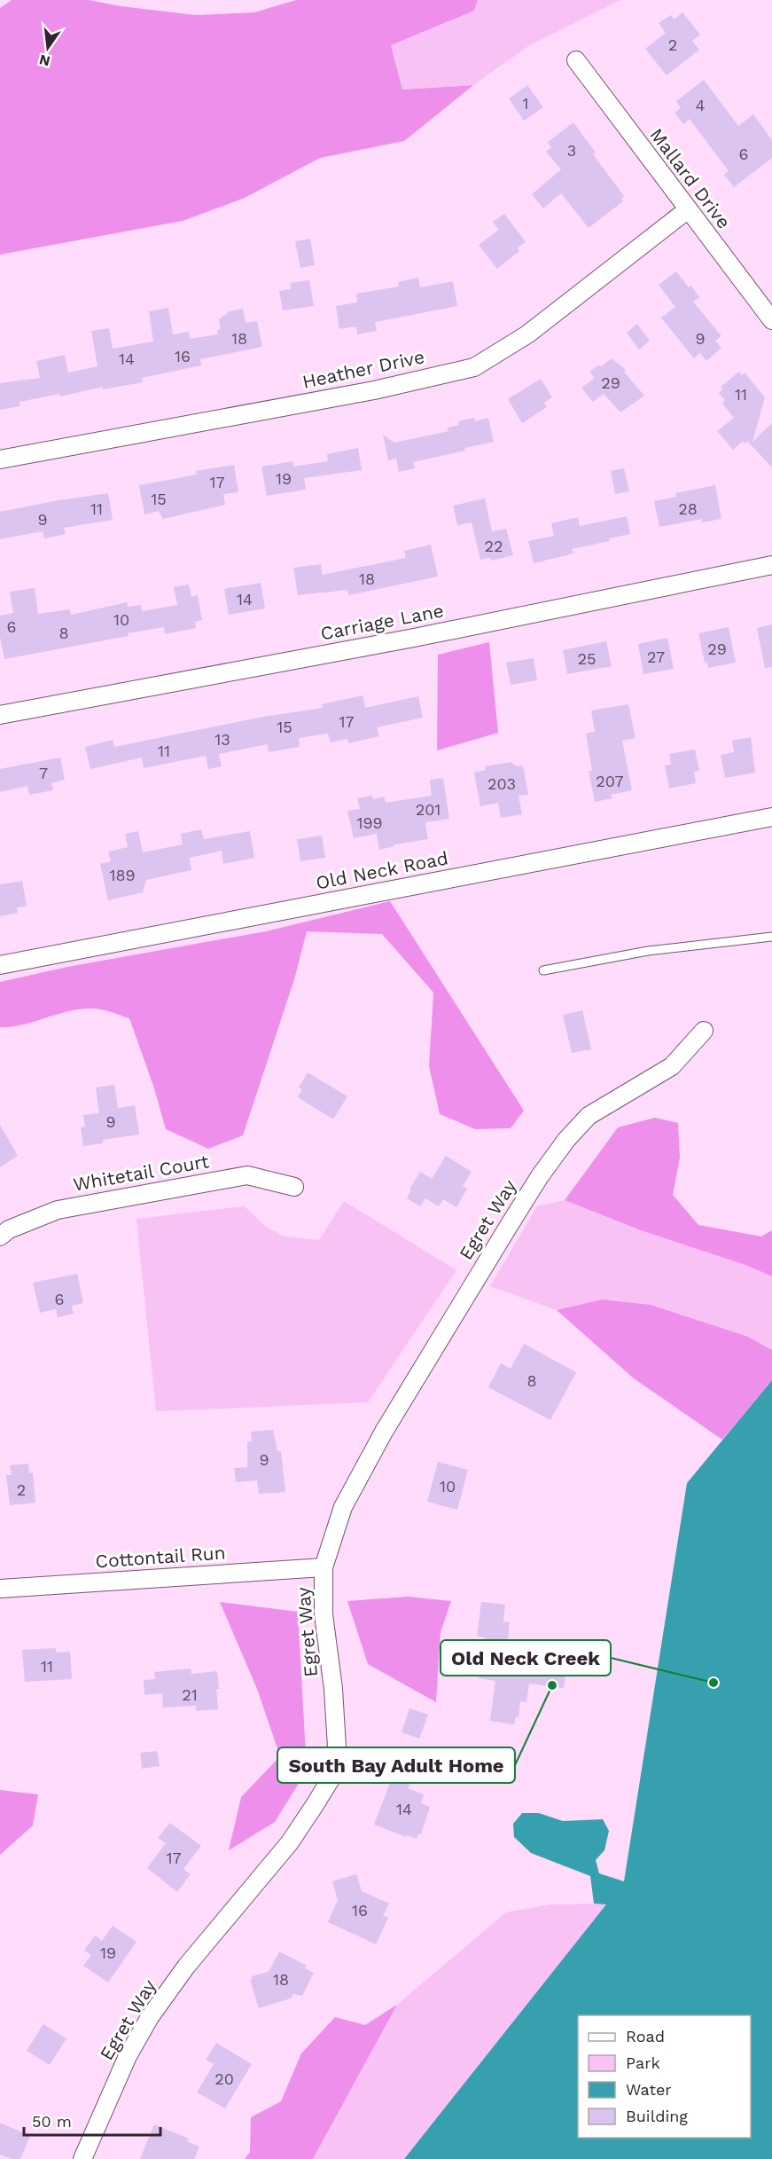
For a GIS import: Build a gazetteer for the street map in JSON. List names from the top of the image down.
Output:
{
  "streets": {
    "street": [
      "Mallard Drive",
      "Heather Drive",
      "Carriage Lane",
      "Old Neck Road",
      "Whitetail Court",
      "Egret Way",
      "Cottontail Run"
    ]
  },
  "crossings": [
    ["Mallard Drive", "Heather Drive"],
    ["Egret Way", "Cottontail Run"]
  ],
  "places": ["Old Neck Creek", "South Bay Adult Home"],
  "house_numbers": [
    "2",
    "1",
    "4",
    "3",
    "6",
    "18",
    "9",
    "16",
    "14",
    "29",
    "11",
    "19",
    "17",
    "15",
    "11",
    "28",
    "9",
    "22",
    "18",
    "14",
    "10",
    "6",
    "8",
    "29",
    "27",
    "25",
    "17",
    "15",
    "13",
    "11",
    "7",
    "207",
    "203",
    "201",
    "199",
    "189",
    "9",
    "6",
    "8",
    "9",
    "10",
    "2",
    "11",
    "21",
    "14",
    "17",
    "16",
    "19",
    "18",
    "20"
  ],
  "legend": [
    "Road",
    "Park",
    "Water",
    "Building"
  ],
  "scale_bar": "50 m",
  "north": "bottom"
}
